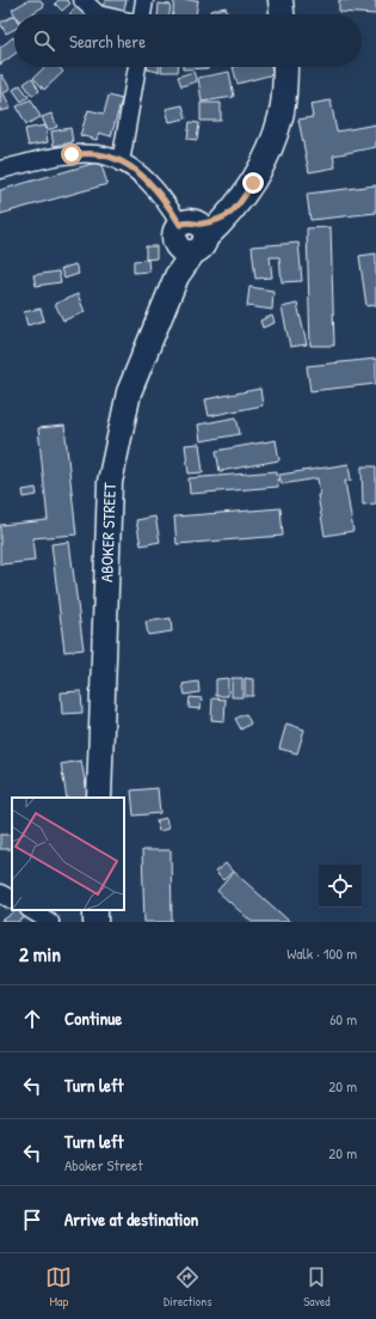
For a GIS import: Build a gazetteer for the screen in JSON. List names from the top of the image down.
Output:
{
  "streets": {
    "main road": ["ABOKER STREET"]
  },
  "page": {
    "search": "Search here",
    "heading": ["2 min", "Walk · 100 m"],
    "list": [
      ["Continue", "60 m"],
      ["Turn left", "20 m"],
      ["Turn left", "Aboker Street", "20 m"],
      "Arrive at destination"
    ],
    "nav": ["Map", "Directions", "Saved"]
  }
}
